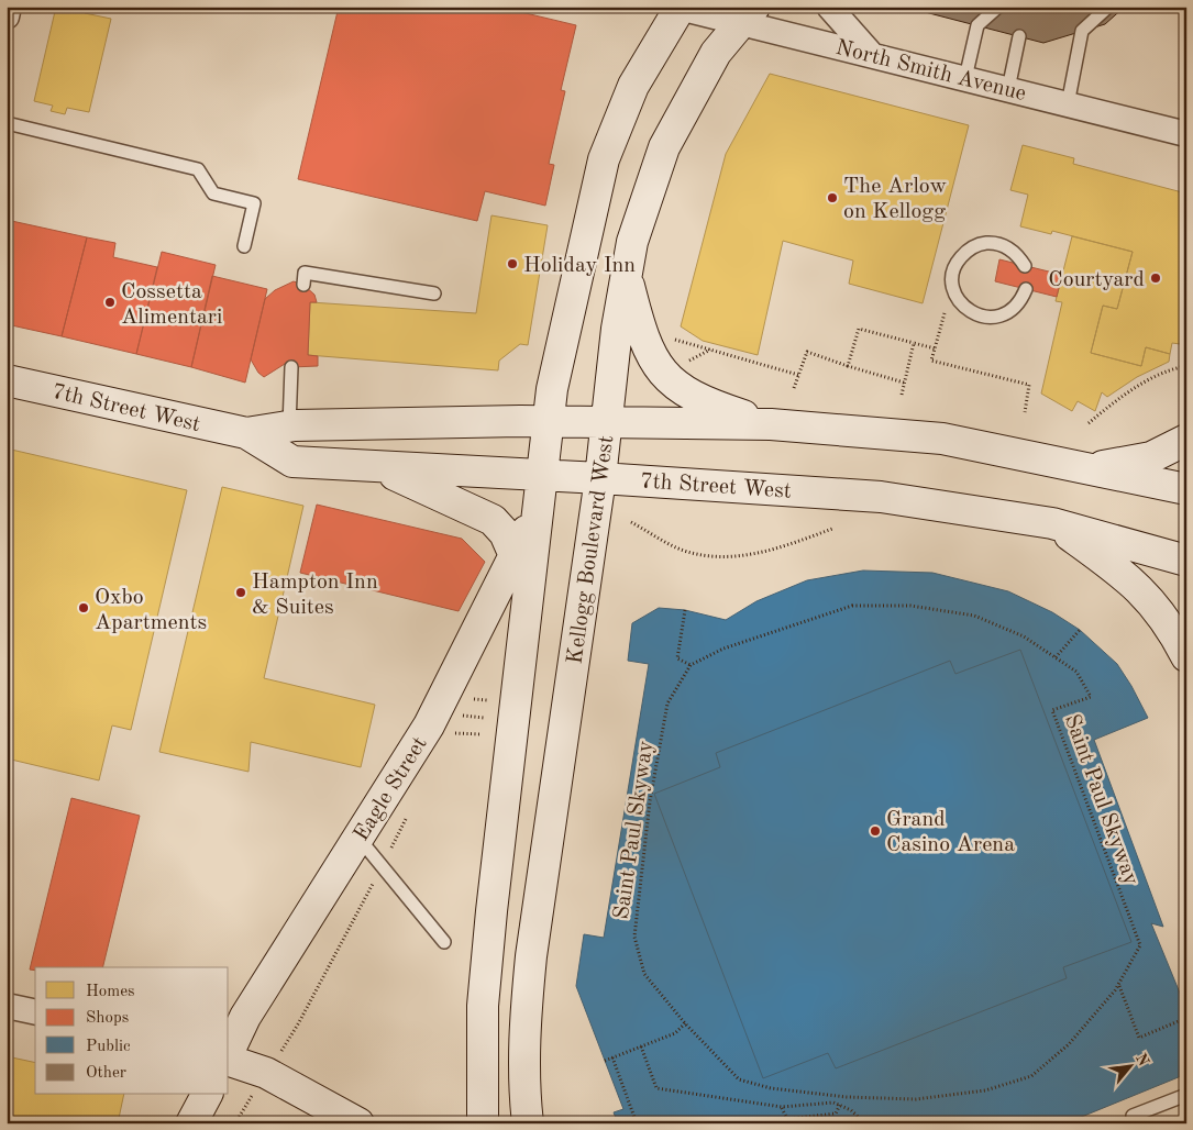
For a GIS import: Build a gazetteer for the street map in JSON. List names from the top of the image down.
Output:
{
  "streets": {
    "main road": ["7th Street West", "Kellogg Boulevard West", "Eagle Street"],
    "street": ["North Smith Avenue"],
    "path": ["Saint Paul Skyway"]
  },
  "crossings": [
    ["North Smith Avenue", "Kellogg Boulevard West"],
    ["7th Street West", "Kellogg Boulevard West"]
  ],
  "places": [
    "The Arlow on Kellogg",
    "Holiday Inn",
    "Courtyard",
    "Cossetta Alimentari",
    "Hampton Inn & Suites",
    "Oxbo Apartments",
    "Grand Casino Arena"
  ],
  "legend": [
    "Homes",
    "Shops",
    "Public",
    "Other"
  ],
  "north": "top right"
}
